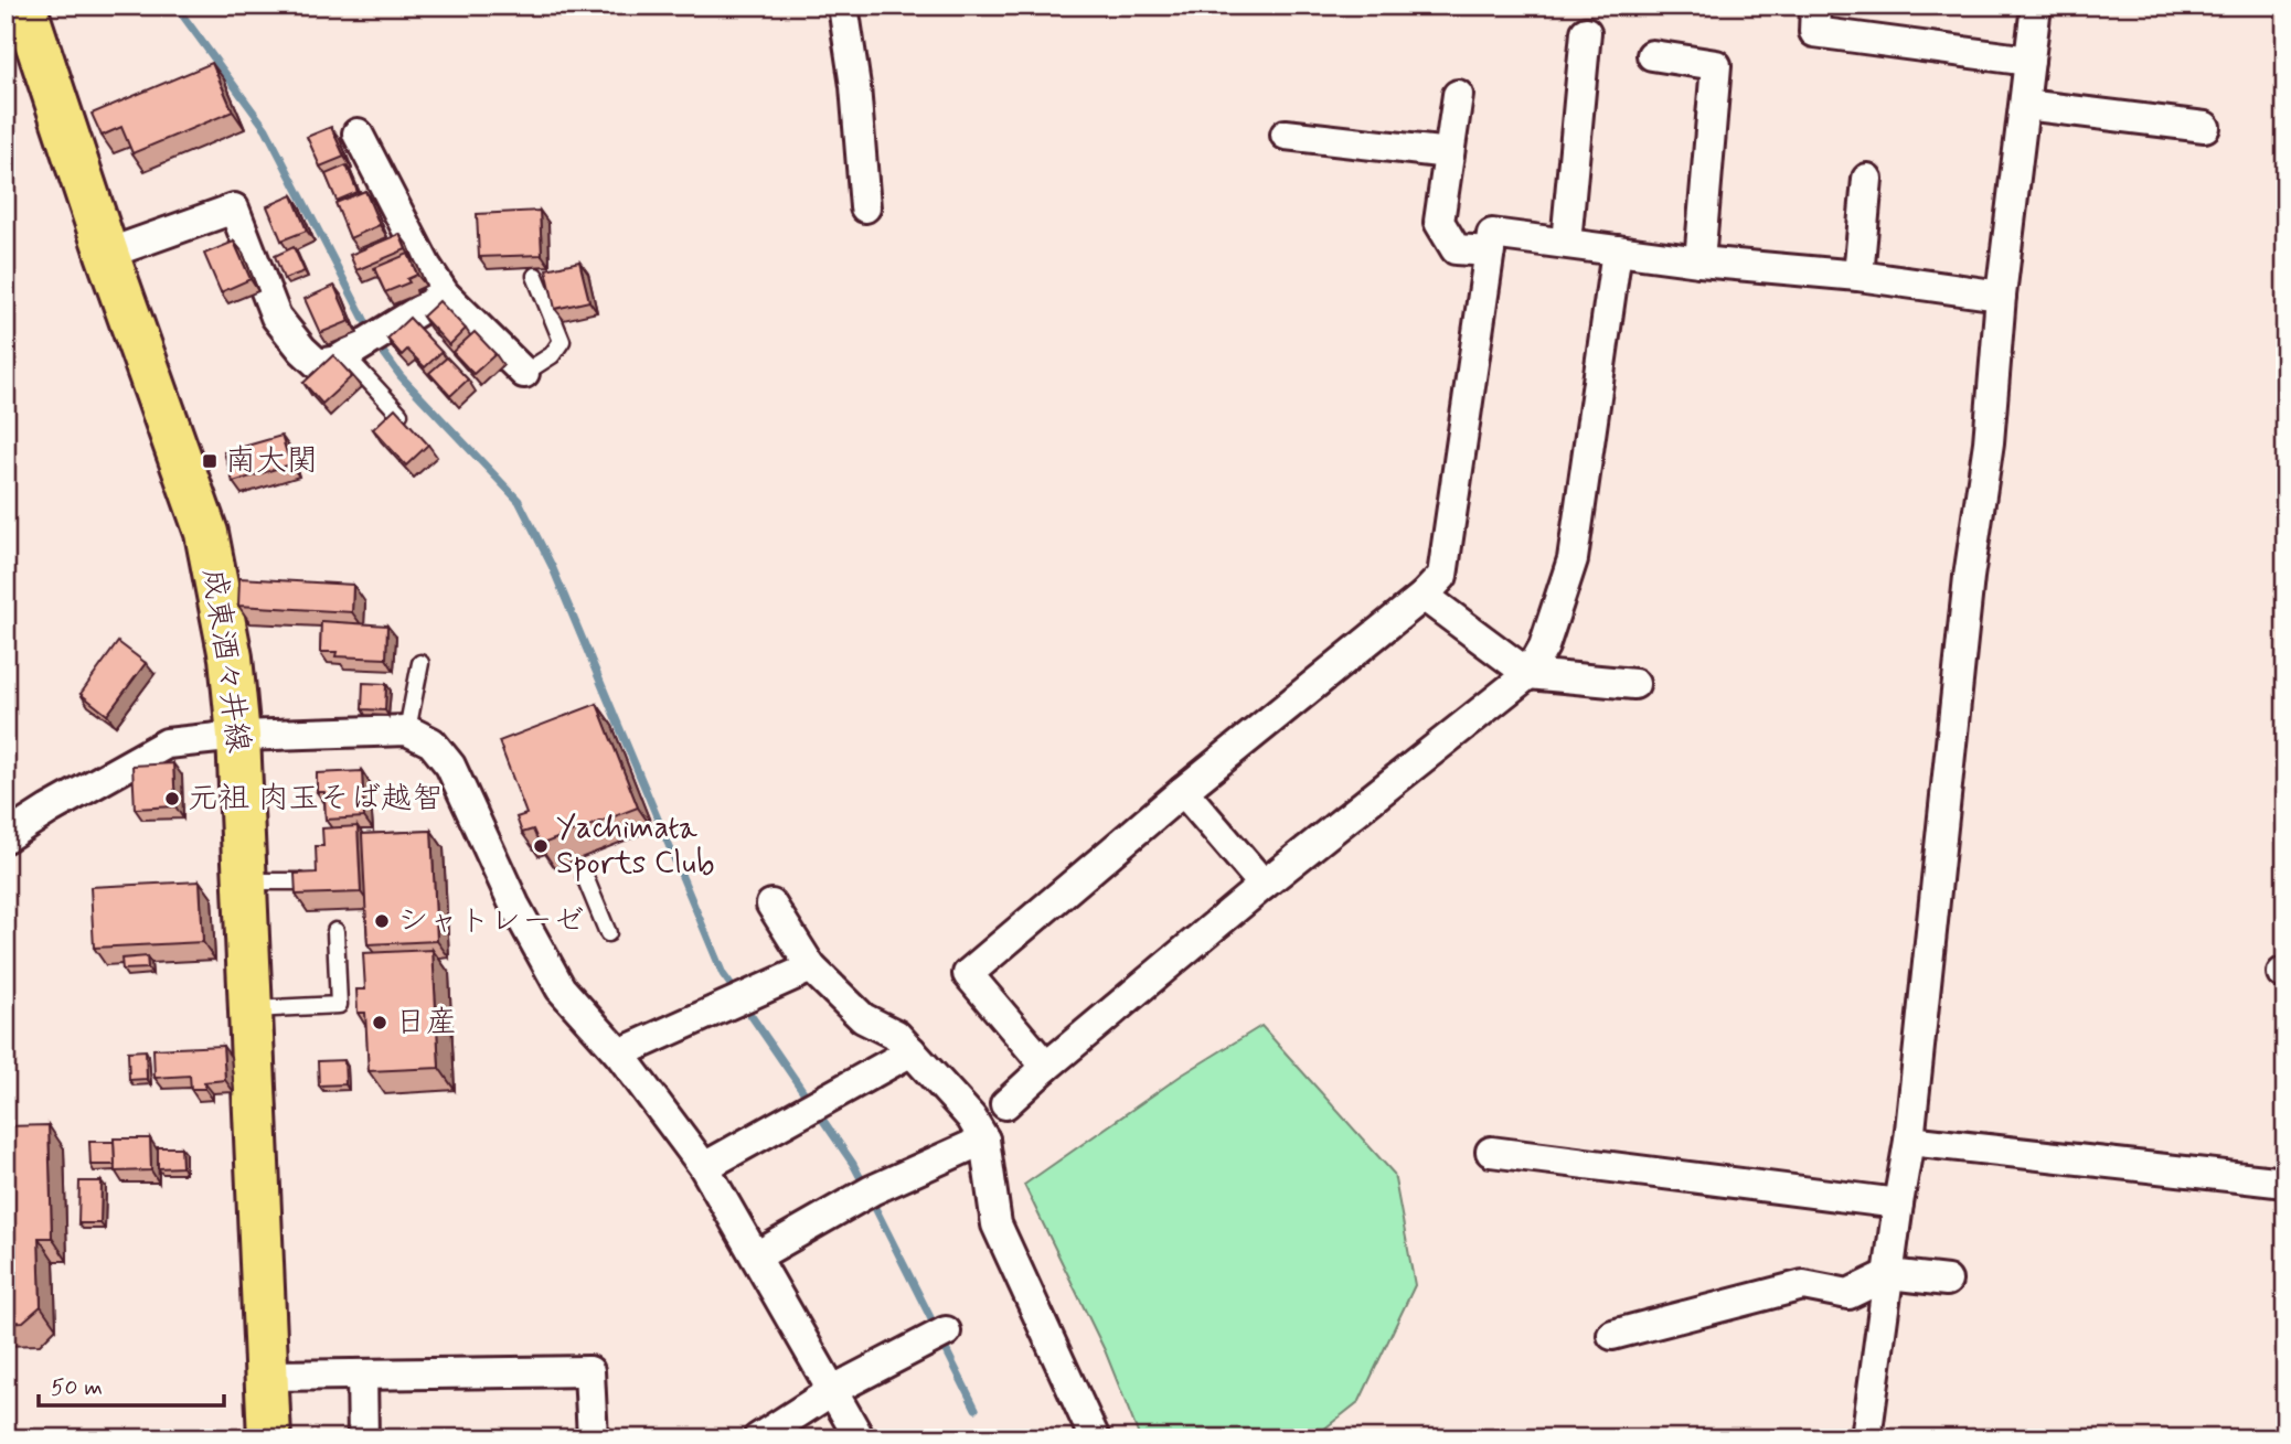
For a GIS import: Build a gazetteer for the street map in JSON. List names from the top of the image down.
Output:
{
  "streets": {
    "main road": ["成東酒々井線"]
  },
  "places": {
    "transit": ["南大関"],
    "other": [
      "元祖 肉玉そば越智",
      "Yachimata Sports Club",
      "シャトレーゼ",
      "日産"
    ]
  },
  "scale_bar": "50 m"
}
